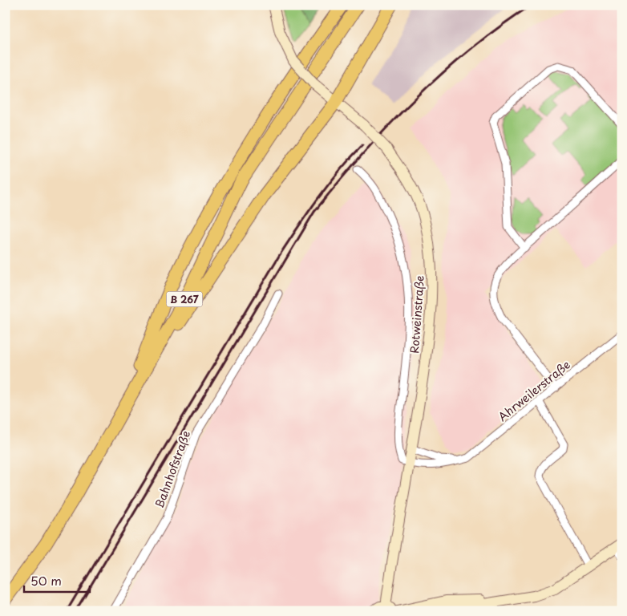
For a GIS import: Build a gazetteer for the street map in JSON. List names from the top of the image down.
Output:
{
  "streets": {
    "main road": ["B 267", "Rotweinstraße"],
    "street": ["Ahrweilerstraße", "Bahnhofstraße"]
  },
  "crossings": [
    ["B 267", "Rotweinstraße"],
    ["Rotweinstraße", "Ahrweilerstraße"]
  ],
  "scale_bar": "50 m"
}
